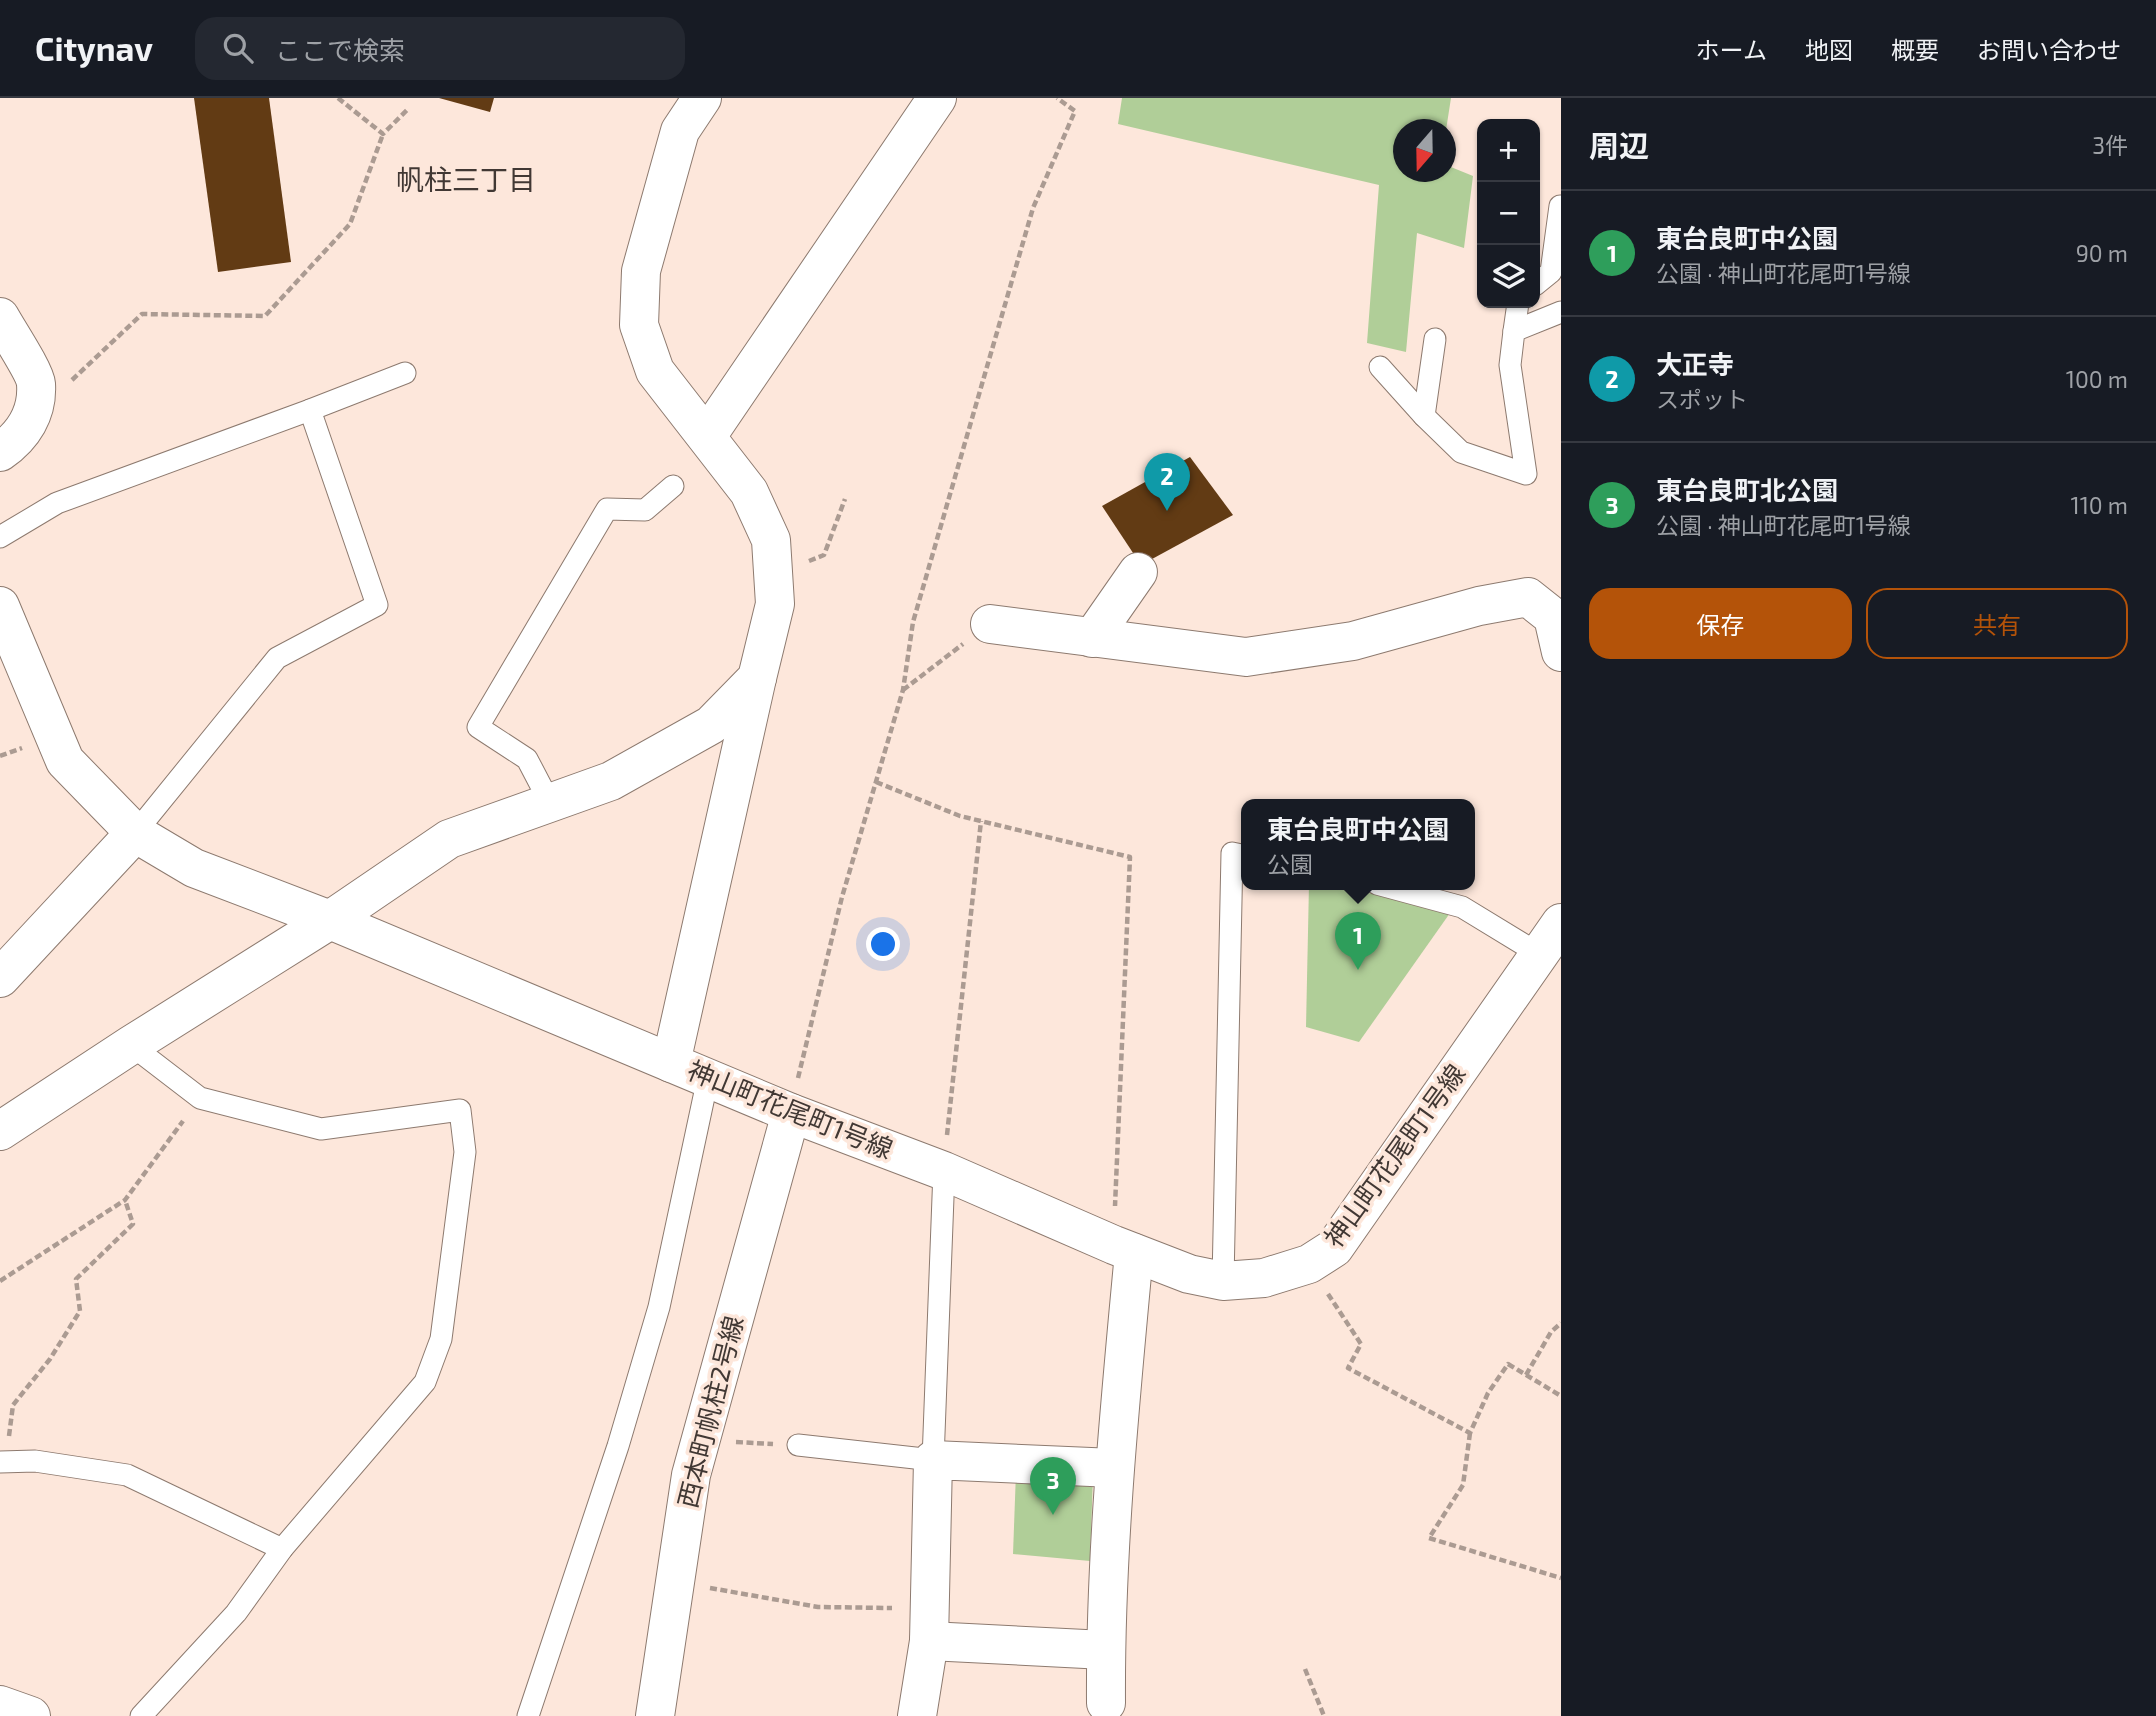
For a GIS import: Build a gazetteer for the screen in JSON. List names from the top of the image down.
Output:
{
  "streets": {
    "street": ["神山町花尾町1号線", "西本町帆柱2号線"]
  },
  "crossings": [
    ["神山町花尾町1号線", "西本町帆柱2号線"]
  ],
  "districts": ["帆柱三丁目"],
  "north": "bottom",
  "page": {
    "header": "Citynav",
    "search": "ここで検索",
    "nav": [
      "ホーム",
      "地図",
      "概要",
      "お問い合わせ"
    ],
    "heading": ["周辺", "3件"],
    "map_buttons": ["+", "−"],
    "list": [
      {
        "mark": "1",
        "name": "東台良町中公園",
        "note": "公園 · 神山町花尾町1号線",
        "value": "90 m"
      },
      {
        "mark": "2",
        "name": "大正寺",
        "note": "スポット",
        "value": "100 m"
      },
      {
        "mark": "3",
        "name": "東台良町北公園",
        "note": "公園 · 神山町花尾町1号線",
        "value": "110 m"
      }
    ],
    "pins": ["2", "1", "3"],
    "buttons": ["保存", "共有"],
    "popup": ["東台良町中公園", "公園"]
  }
}
